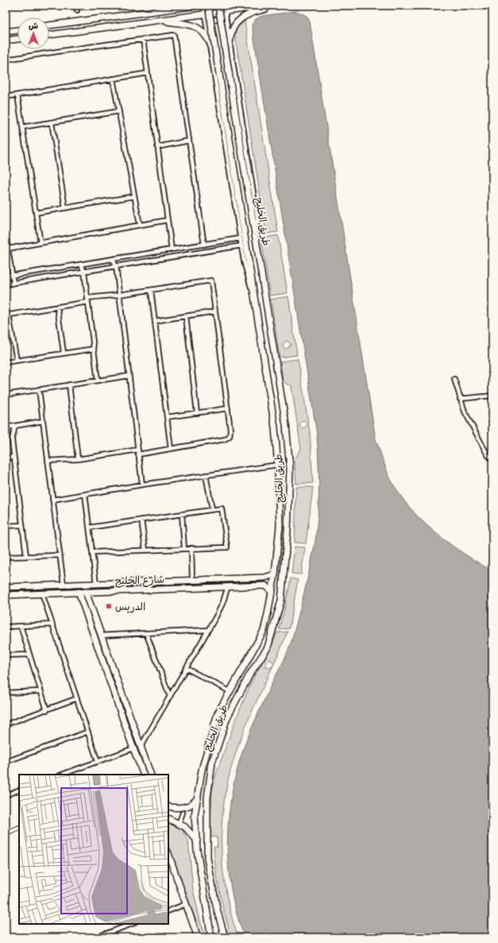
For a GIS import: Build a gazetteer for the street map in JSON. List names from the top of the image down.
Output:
{
  "streets": {
    "main road": ["طريق الخليج", "شارع الخليج"]
  },
  "crossings": [
    ["طريق الخليج", "شارع الخليج"]
  ],
  "places": ["الدريس"],
  "north": "top"
}
